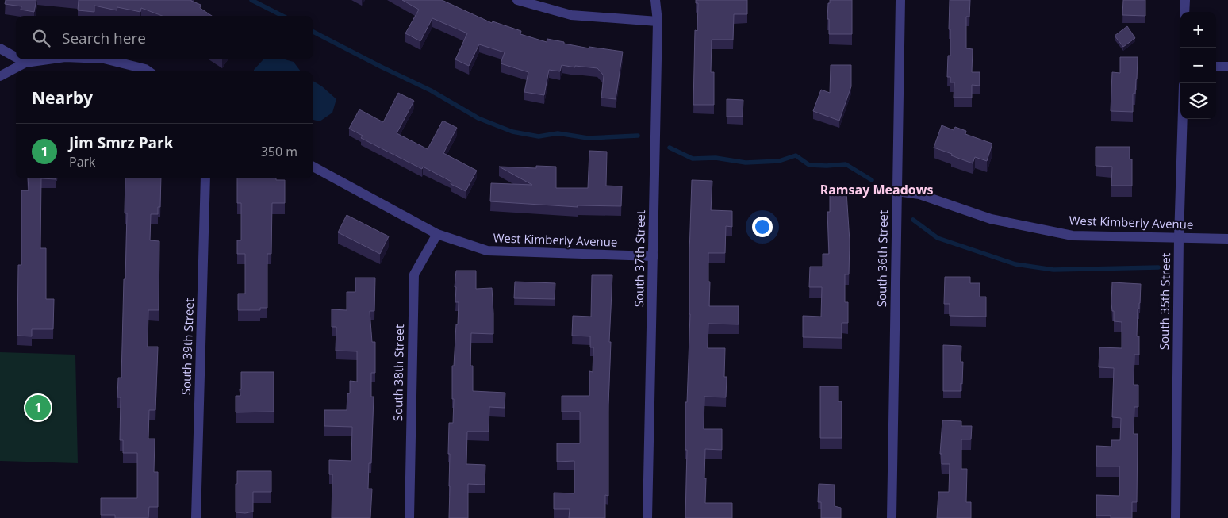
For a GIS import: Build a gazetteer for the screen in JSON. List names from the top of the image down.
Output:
{
  "streets": {
    "street": [
      "West Kimberly Avenue",
      "South 37th Street",
      "South 36th Street",
      "South 35th Street",
      "South 39th Street",
      "South 38th Street"
    ]
  },
  "crossings": [
    ["West Kimberly Avenue", "South 37th Street"],
    ["West Kimberly Avenue", "South 36th Street"],
    ["West Kimberly Avenue", "South 35th Street"],
    ["West Kimberly Avenue", "South 38th Street"]
  ],
  "districts": ["Ramsay Meadows"],
  "page": {
    "map_buttons": ["+", "−"],
    "search": "Search here",
    "heading": "Nearby",
    "list": [
      {
        "mark": "1",
        "name": "Jim Smrz Park",
        "note": "Park",
        "value": "350 m"
      }
    ],
    "pins": "1"
  }
}
